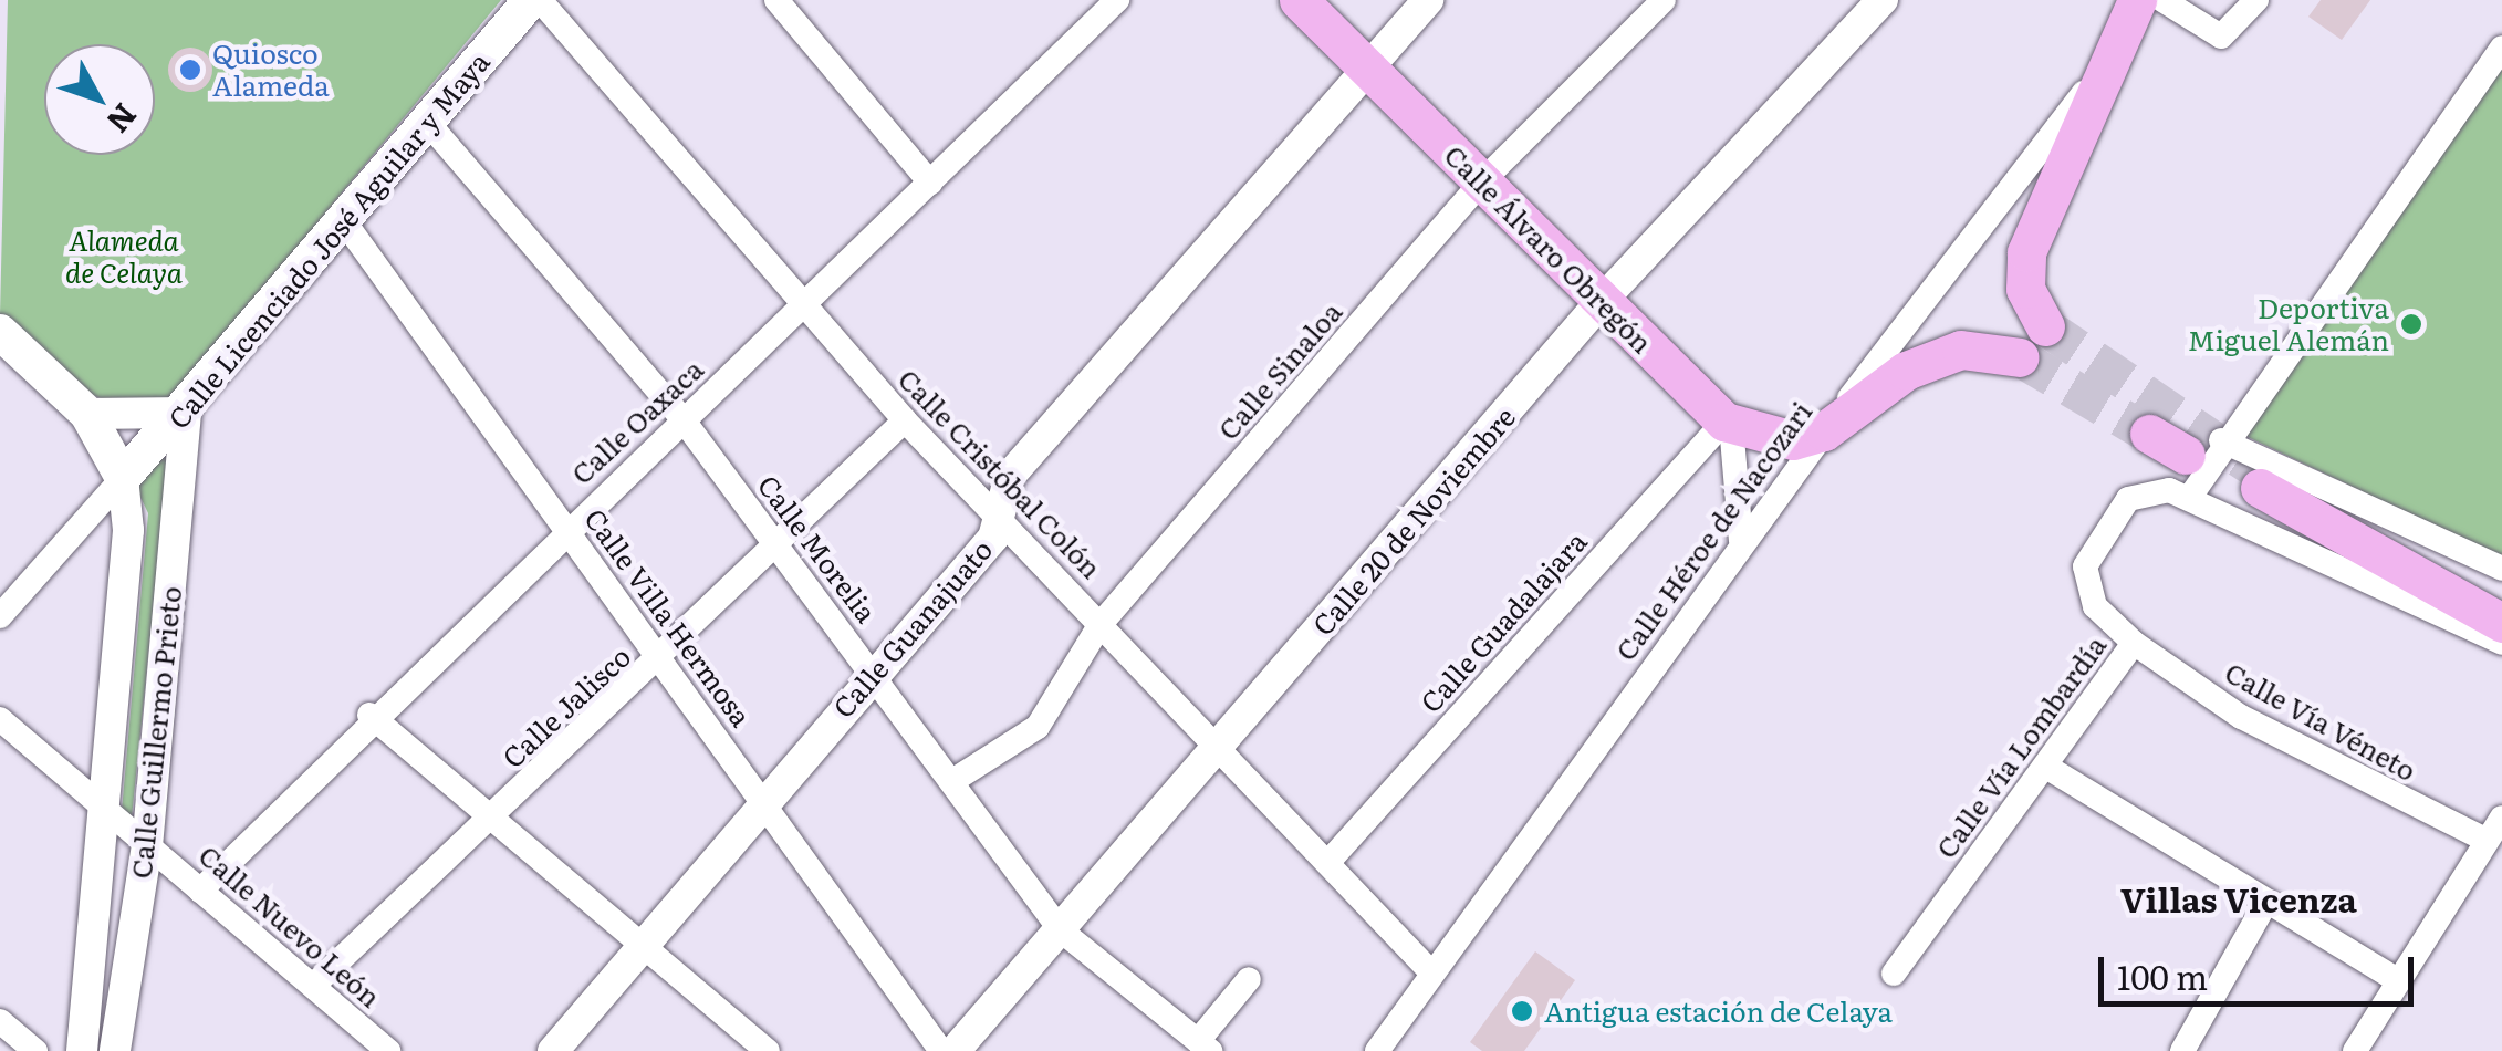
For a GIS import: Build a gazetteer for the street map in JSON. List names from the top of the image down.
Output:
{
  "streets": {
    "main road": ["Calle Licenciado José Aguilar y Maya", "Calle Álvaro Obregón"],
    "street": [
      "Calle Sinaloa",
      "Calle Oaxaca",
      "Calle Cristóbal Colón",
      "Calle 20 de Noviembre",
      "Calle Héroe de Nacozari",
      "Calle Morelia",
      "Calle Villa Hermosa",
      "Calle Guadalajara",
      "Calle Guanajuato",
      "Calle Jalisco",
      "Calle Vía Véneto",
      "Calle Guillermo Prieto",
      "Calle Vía Lombardía",
      "Calle Nuevo León"
    ]
  },
  "crossings": [
    ["Calle Licenciado José Aguilar y Maya", "Calle Morelia"],
    ["Calle Licenciado José Aguilar y Maya", "Calle Villa Hermosa"],
    ["Calle Licenciado José Aguilar y Maya", "Calle Guillermo Prieto"],
    ["Calle Álvaro Obregón", "Calle Sinaloa"],
    ["Calle Álvaro Obregón", "Calle 20 de Noviembre"],
    ["Calle Álvaro Obregón", "Calle Guadalajara"],
    ["Calle Álvaro Obregón", "Calle Guanajuato"],
    ["Calle Sinaloa", "Calle Cristóbal Colón"],
    ["Calle Sinaloa", "Calle Morelia"],
    ["Calle Oaxaca", "Calle Cristóbal Colón"],
    ["Calle Oaxaca", "Calle Morelia"],
    ["Calle Oaxaca", "Calle Villa Hermosa"],
    ["Calle Oaxaca", "Calle Nuevo León"],
    ["Calle Cristóbal Colón", "Calle 20 de Noviembre"],
    ["Calle Cristóbal Colón", "Calle Héroe de Nacozari"],
    ["Calle Cristóbal Colón", "Calle Guadalajara"],
    ["Calle Cristóbal Colón", "Calle Guanajuato"],
    ["Calle Cristóbal Colón", "Calle Jalisco"],
    ["Calle 20 de Noviembre", "Calle Morelia"],
    ["Calle Morelia", "Calle Guanajuato"],
    ["Calle Morelia", "Calle Jalisco"],
    ["Calle Villa Hermosa", "Calle Guanajuato"],
    ["Calle Villa Hermosa", "Calle Jalisco"],
    ["Calle Jalisco", "Calle Nuevo León"],
    ["Calle Vía Véneto", "Calle Vía Lombardía"],
    ["Calle Guillermo Prieto", "Calle Nuevo León"]
  ],
  "districts": ["Villas Vicenza"],
  "parks": ["Alameda de Celaya"],
  "places": ["Quiosco Alameda", "Deportiva Miguel Alemán", "Antigua estación de Celaya"],
  "scale_bar": "100 m",
  "north": "bottom right"
}
